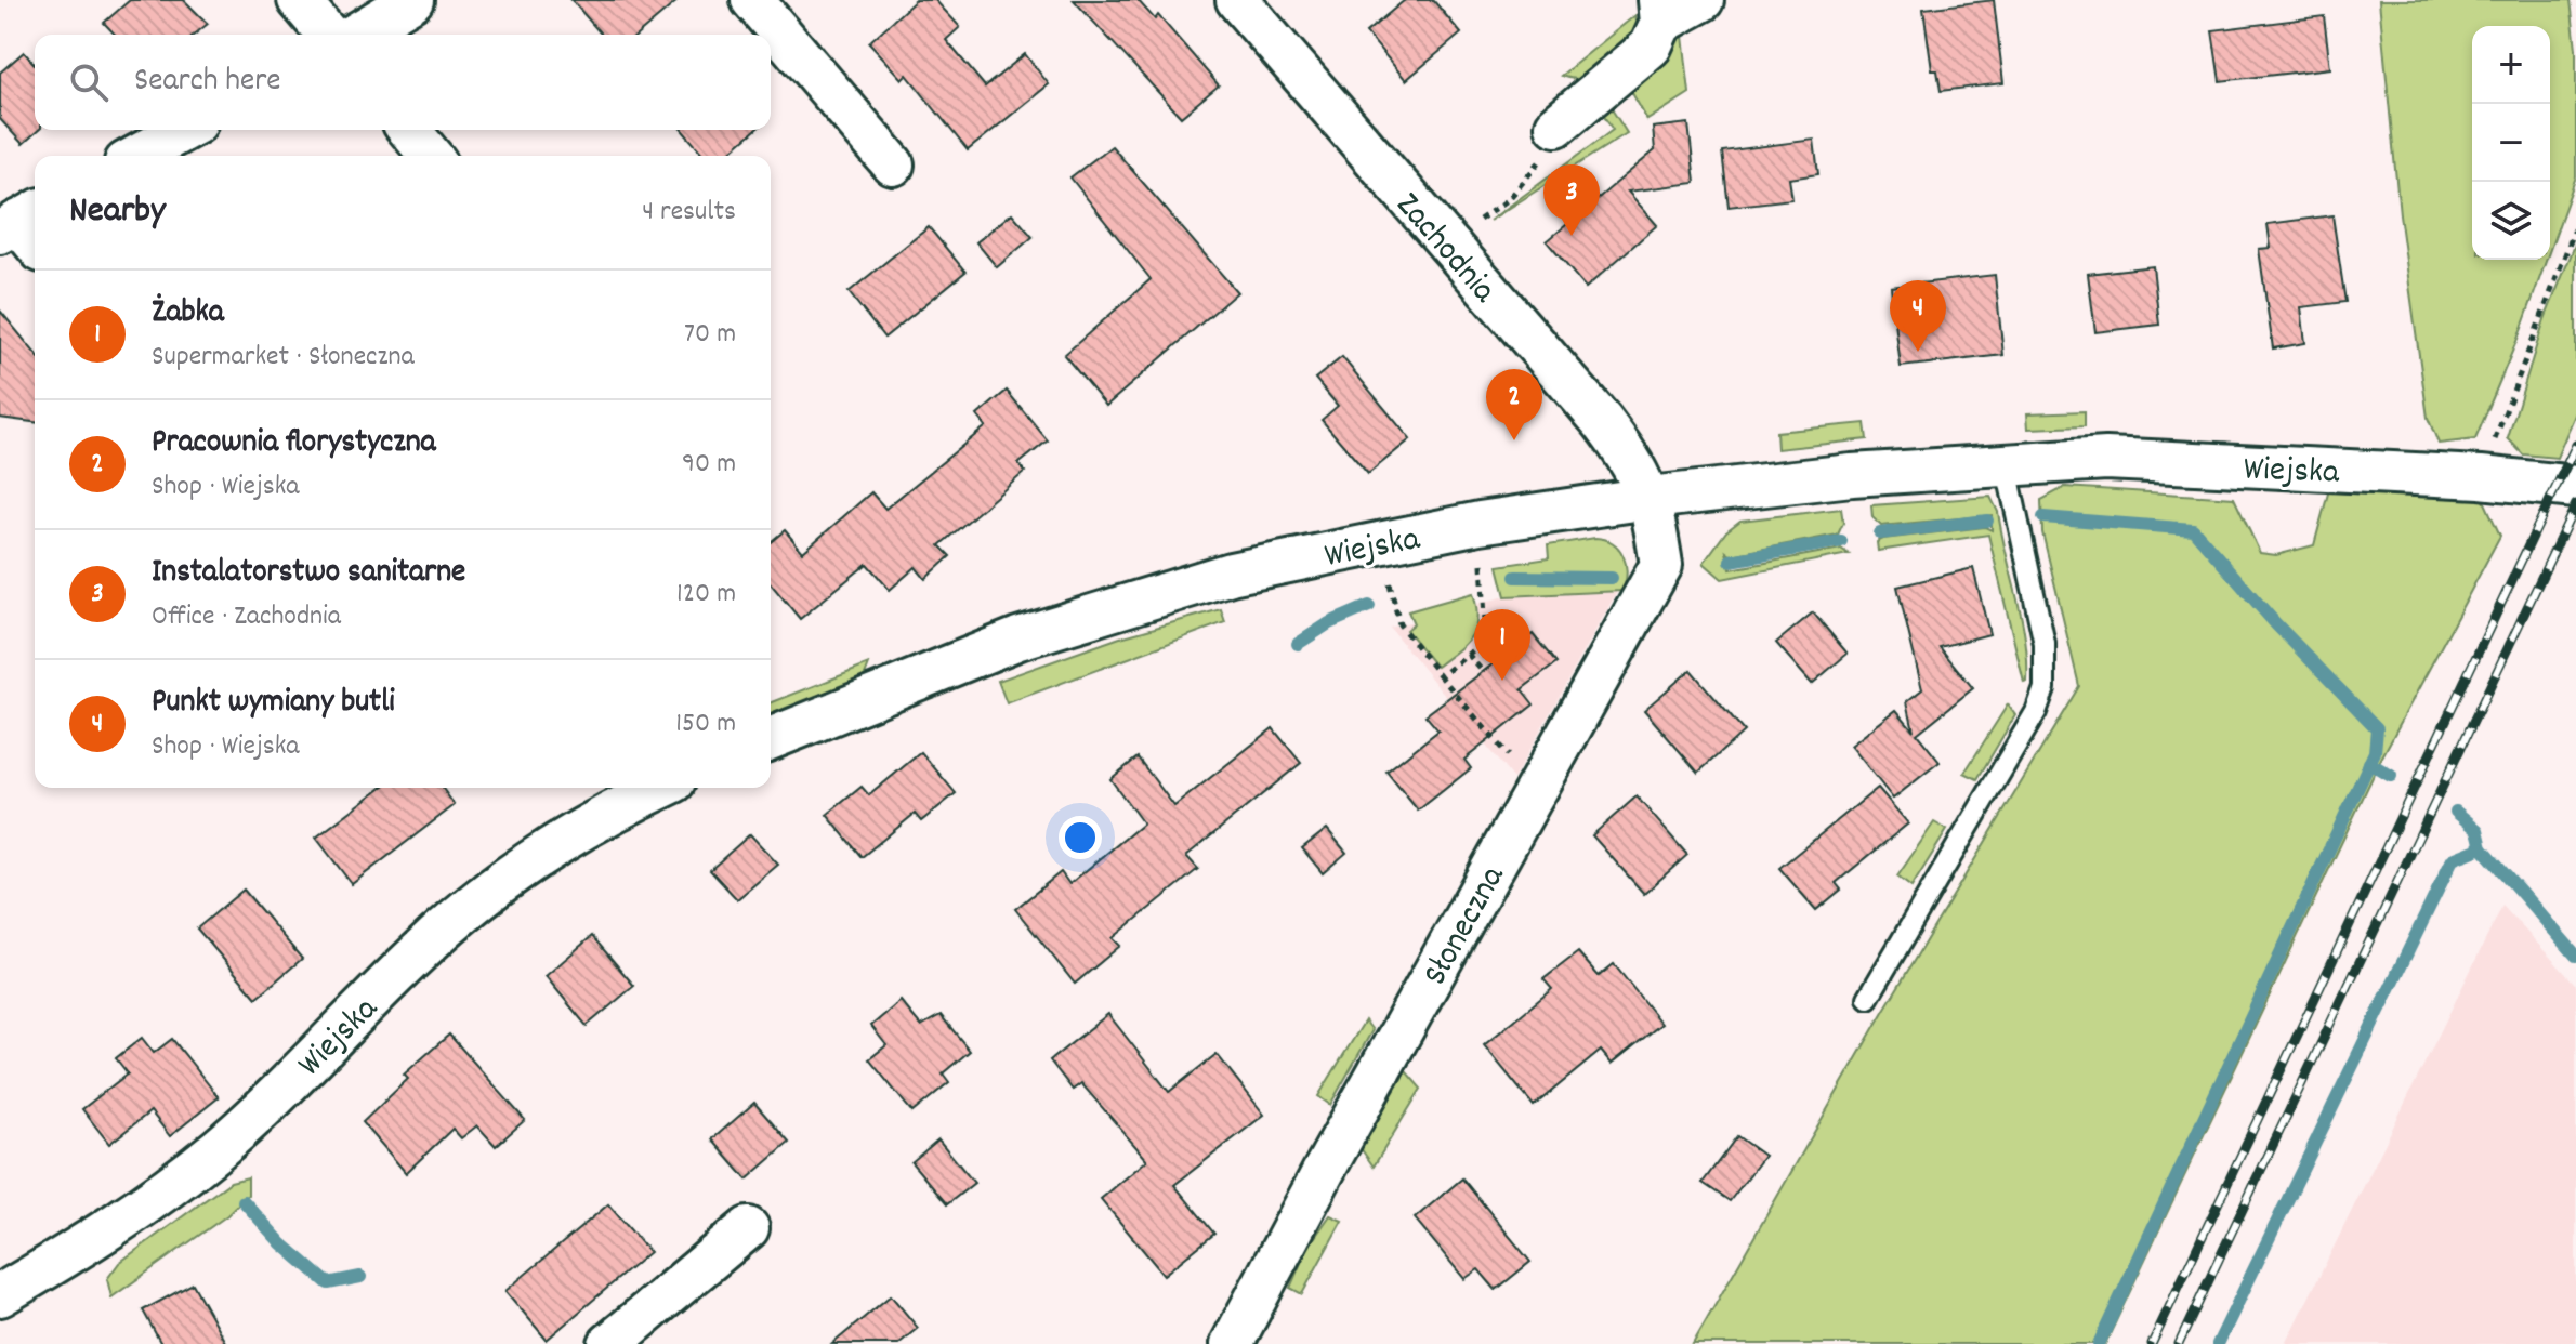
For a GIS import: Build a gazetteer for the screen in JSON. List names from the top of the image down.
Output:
{
  "streets": {
    "street": ["Zachodnia", "Wiejska", "Słoneczna"]
  },
  "crossings": [
    ["Zachodnia", "Wiejska"],
    ["Zachodnia", "Słoneczna"],
    ["Wiejska", "Słoneczna"]
  ],
  "page": {
    "map_buttons": ["+", "−"],
    "search": "Search here",
    "heading": ["Nearby", "4 results"],
    "pins": [
      "3",
      "4",
      "2",
      "1"
    ],
    "list": [
      {
        "mark": "1",
        "name": "Żabka",
        "note": "Supermarket · Słoneczna",
        "value": "70 m"
      },
      {
        "mark": "2",
        "name": "Pracownia florystyczna",
        "note": "Shop · Wiejska",
        "value": "90 m"
      },
      {
        "mark": "3",
        "name": "Instalatorstwo sanitarne",
        "note": "Office · Zachodnia",
        "value": "120 m"
      },
      {
        "mark": "4",
        "name": "Punkt wymiany butli",
        "note": "Shop · Wiejska",
        "value": "150 m"
      }
    ]
  }
}
